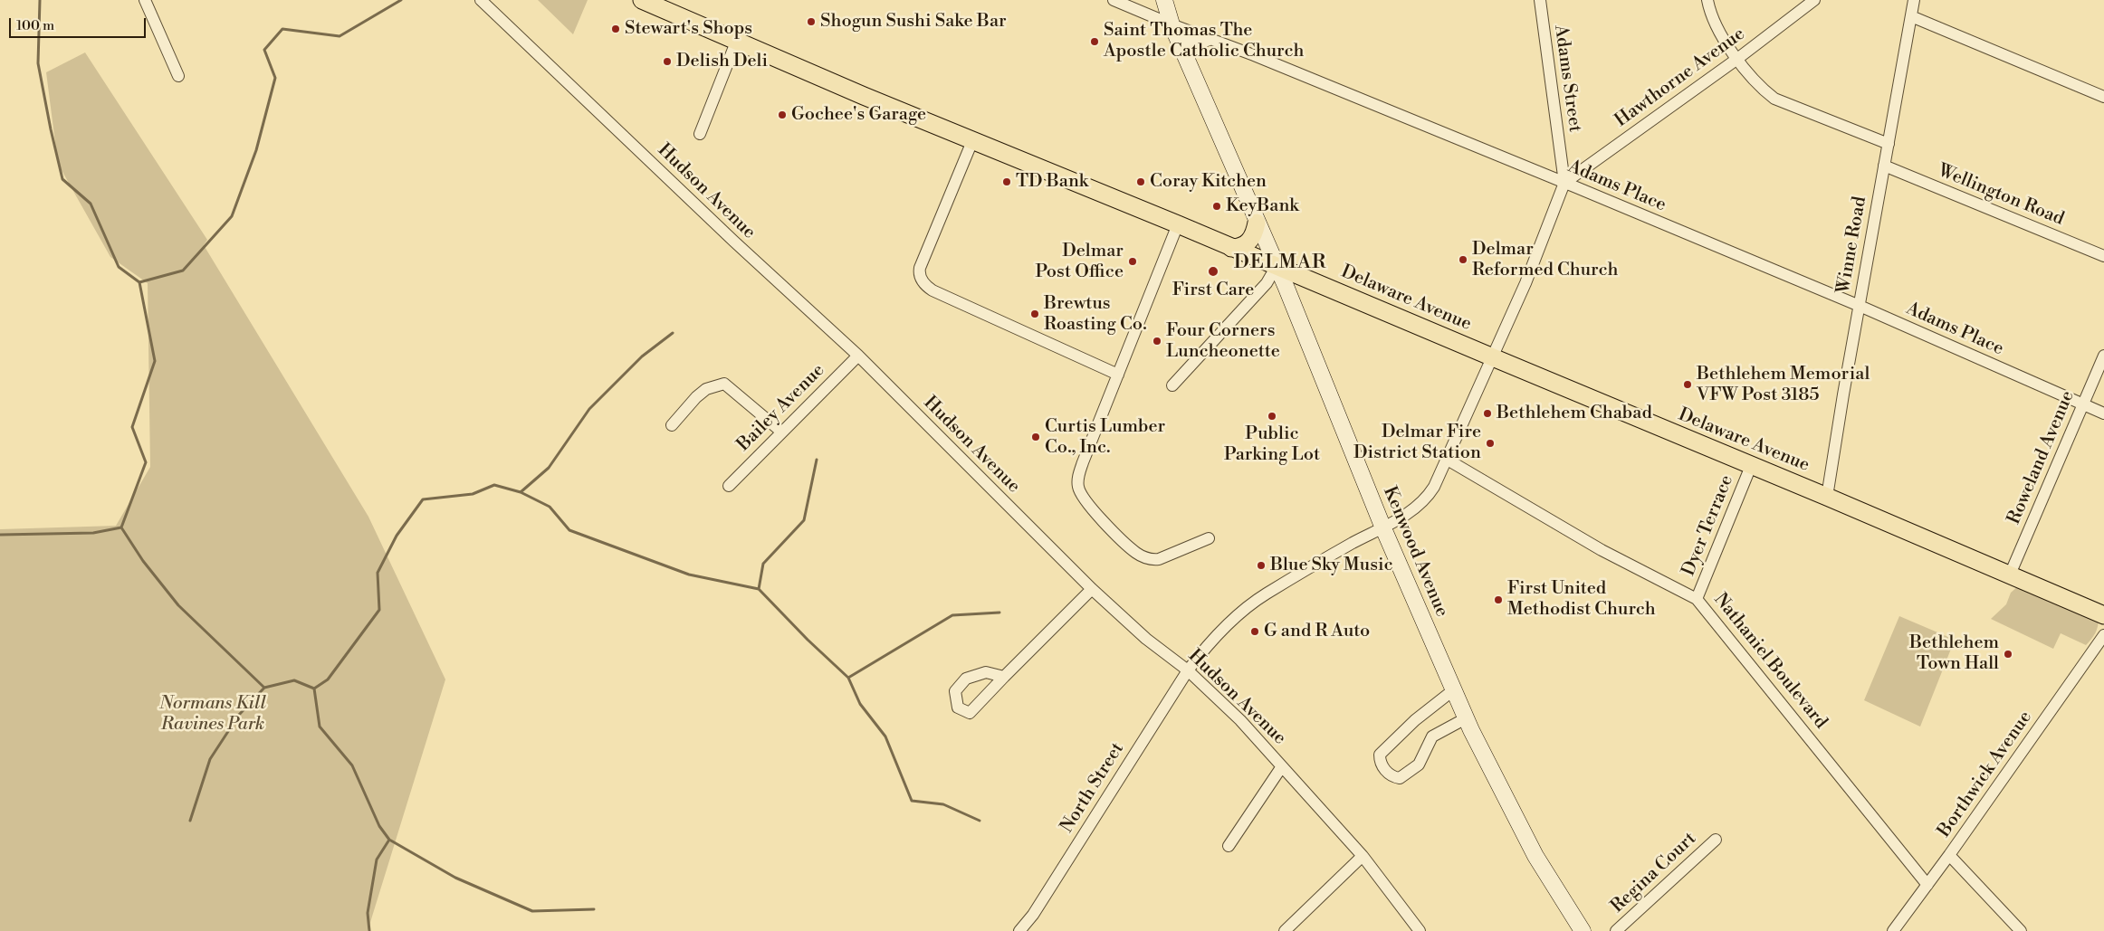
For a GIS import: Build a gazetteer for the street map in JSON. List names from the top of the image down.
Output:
{
  "streets": {
    "main road": ["Delaware Avenue", "Kenwood Avenue"],
    "street": [
      "Hawthorne Avenue",
      "Adams Street",
      "Adams Place",
      "Hudson Avenue",
      "Wellington Road",
      "Winne Road",
      "Bailey Avenue",
      "Roweland Avenue",
      "Dyer Terrace",
      "Nathaniel Boulevard",
      "Borthwick Avenue",
      "North Street",
      "Regina Court"
    ]
  },
  "crossings": [
    ["Hawthorne Avenue", "Adams Street"],
    ["Hawthorne Avenue", "Adams Place"],
    ["Adams Street", "Adams Place"],
    ["Adams Street", "Hudson Avenue"],
    ["Adams Street", "Delaware Avenue"],
    ["Adams Street", "Kenwood Avenue"],
    ["Adams Street", "Nathaniel Boulevard"],
    ["Adams Street", "North Street"],
    ["Adams Place", "Winne Road"],
    ["Adams Place", "Roweland Avenue"],
    ["Adams Place", "Kenwood Avenue"],
    ["Hudson Avenue", "Bailey Avenue"],
    ["Hudson Avenue", "North Street"],
    ["Wellington Road", "Winne Road"],
    ["Winne Road", "Delaware Avenue"],
    ["Delaware Avenue", "Roweland Avenue"],
    ["Delaware Avenue", "Dyer Terrace"],
    ["Delaware Avenue", "Kenwood Avenue"],
    ["Dyer Terrace", "Nathaniel Boulevard"],
    ["Nathaniel Boulevard", "Borthwick Avenue"]
  ],
  "districts": ["DELMAR"],
  "parks": ["Normans Kill Ravines Park"],
  "places": [
    "Shogun Sushi Sake Bar",
    "Stewart's Shops",
    "Saint Thomas The Apostle Catholic Church",
    "Delish Deli",
    "Gochee's Garage",
    "TD Bank",
    "Coray Kitchen",
    "KeyBank",
    "Delmar Reformed Church",
    "Delmar Post Office",
    "First Care",
    "Brewtus Roasting Co.",
    "Four Corners Luncheonette",
    "Bethlehem Memorial VFW Post 3185",
    "Bethlehem Chabad",
    "Public Parking Lot",
    "Curtis Lumber Co., Inc.",
    "Delmar Fire District Station",
    "Blue Sky Music",
    "First United Methodist Church",
    "G and R Auto",
    "Bethlehem Town Hall"
  ],
  "scale_bar": "100 m"
}
